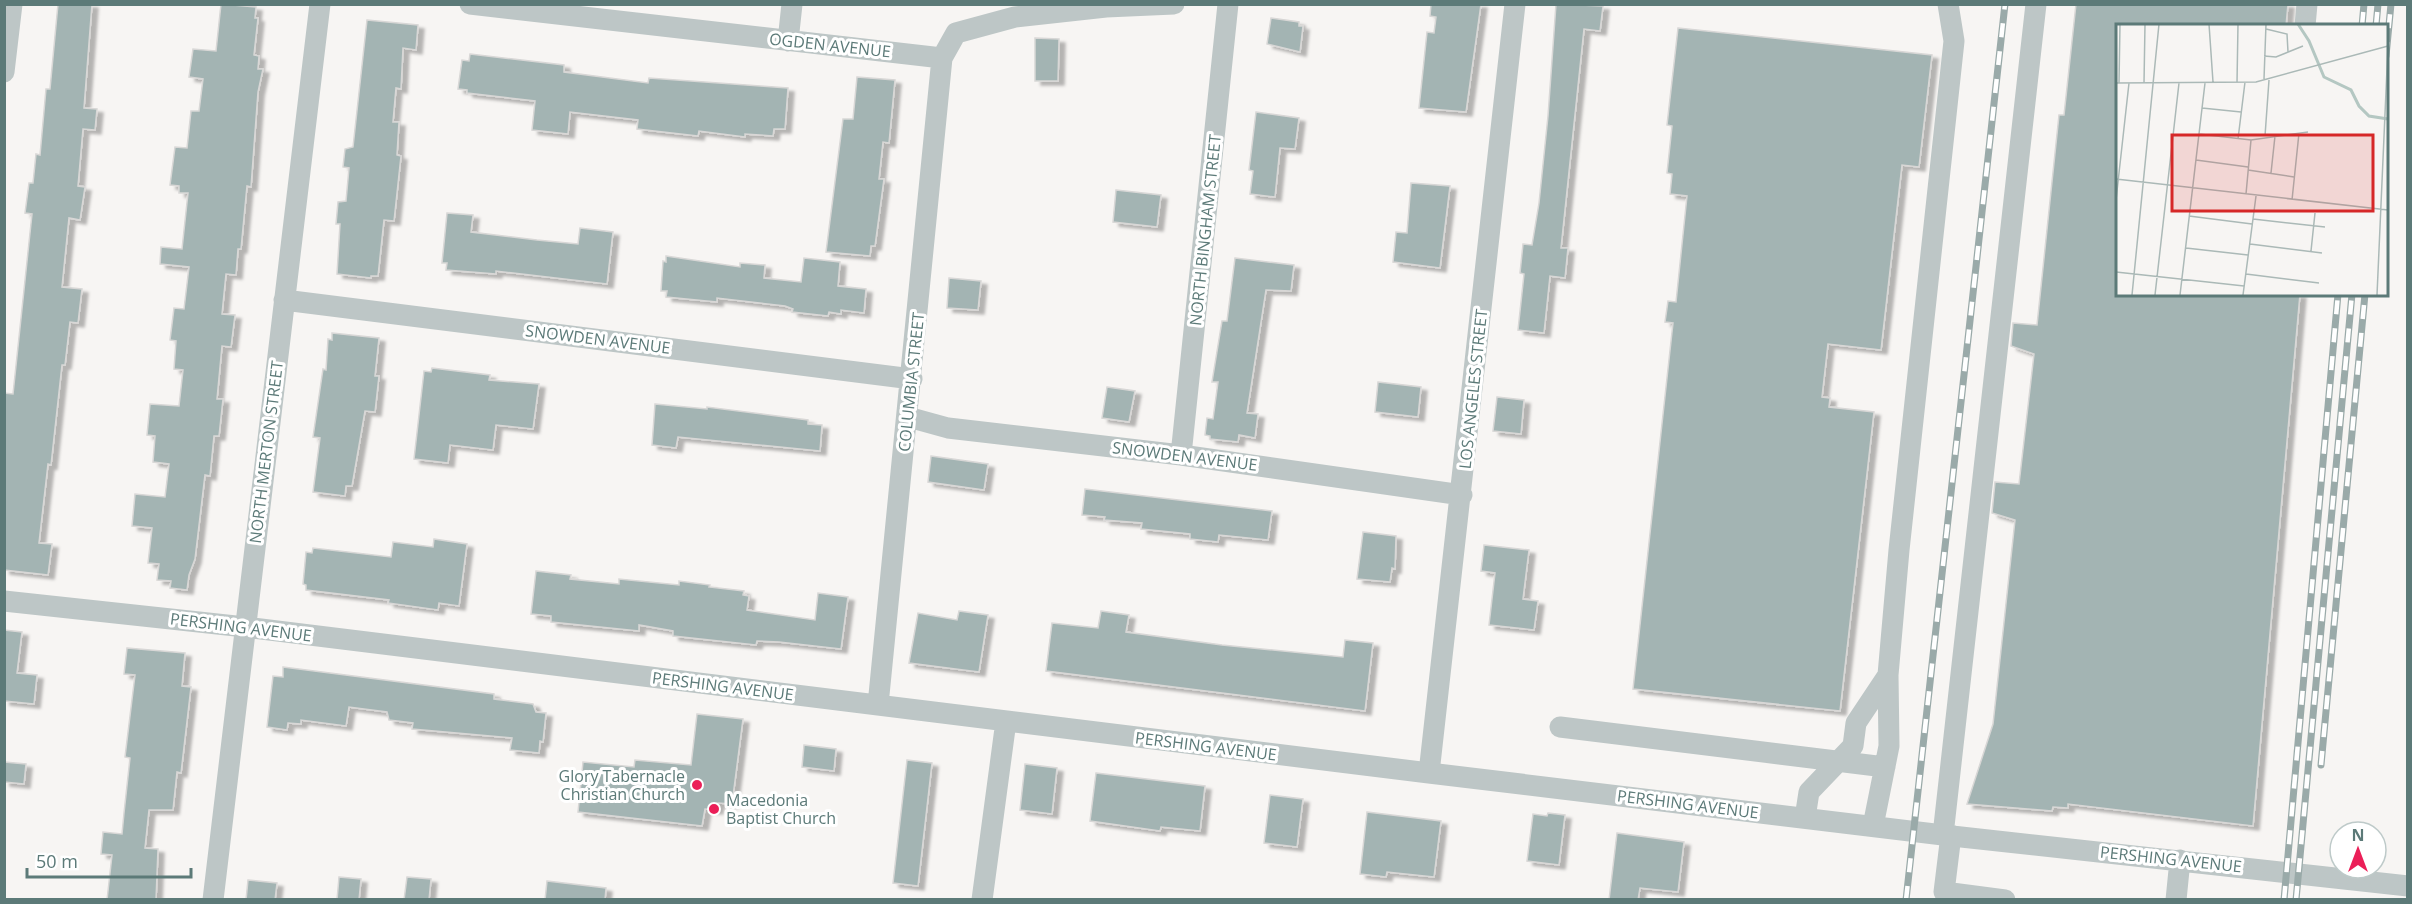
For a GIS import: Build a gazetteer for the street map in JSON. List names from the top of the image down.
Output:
{
  "streets": {
    "street": [
      "OGDEN AVENUE",
      "NORTH BINGHAM STREET",
      "SNOWDEN AVENUE",
      "COLUMBIA STREET",
      "LOS ANGELES STREET",
      "NORTH MERTON STREET",
      "PERSHING AVENUE"
    ]
  },
  "crossings": [
    ["OGDEN AVENUE", "COLUMBIA STREET"],
    ["NORTH BINGHAM STREET", "SNOWDEN AVENUE"],
    ["SNOWDEN AVENUE", "COLUMBIA STREET"],
    ["SNOWDEN AVENUE", "LOS ANGELES STREET"],
    ["SNOWDEN AVENUE", "NORTH MERTON STREET"],
    ["COLUMBIA STREET", "PERSHING AVENUE"],
    ["LOS ANGELES STREET", "PERSHING AVENUE"],
    ["NORTH MERTON STREET", "PERSHING AVENUE"]
  ],
  "places": ["Glory Tabernacle Christian Church", "Macedonia Baptist Church"],
  "scale_bar": "50 m",
  "north": "top"
}
